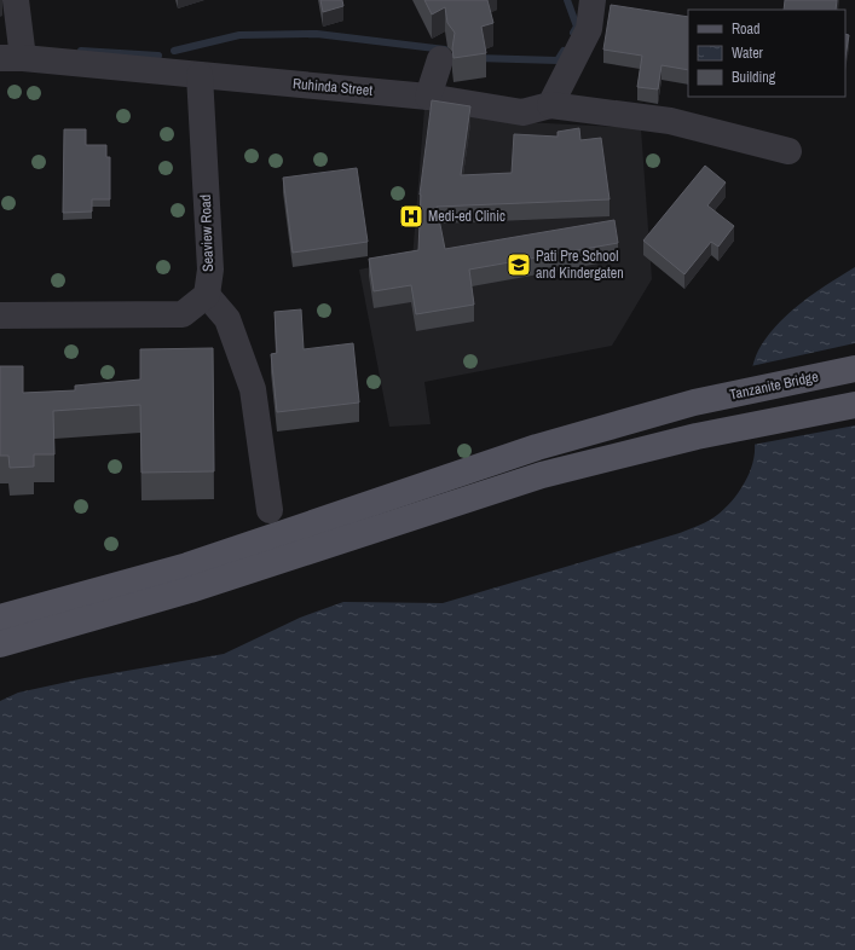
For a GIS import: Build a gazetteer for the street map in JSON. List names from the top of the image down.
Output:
{
  "streets": {
    "main road": ["Tanzanite Bridge"],
    "street": ["Ruhinda Street", "Seaview Road"]
  },
  "crossings": [
    ["Ruhinda Street", "Seaview Road"]
  ],
  "places": {
    "hospital": ["Medi-ed Clinic"],
    "school or university": ["Pati Pre School and Kindergaten"]
  },
  "legend": ["Road", "Water", "Building"]
}
